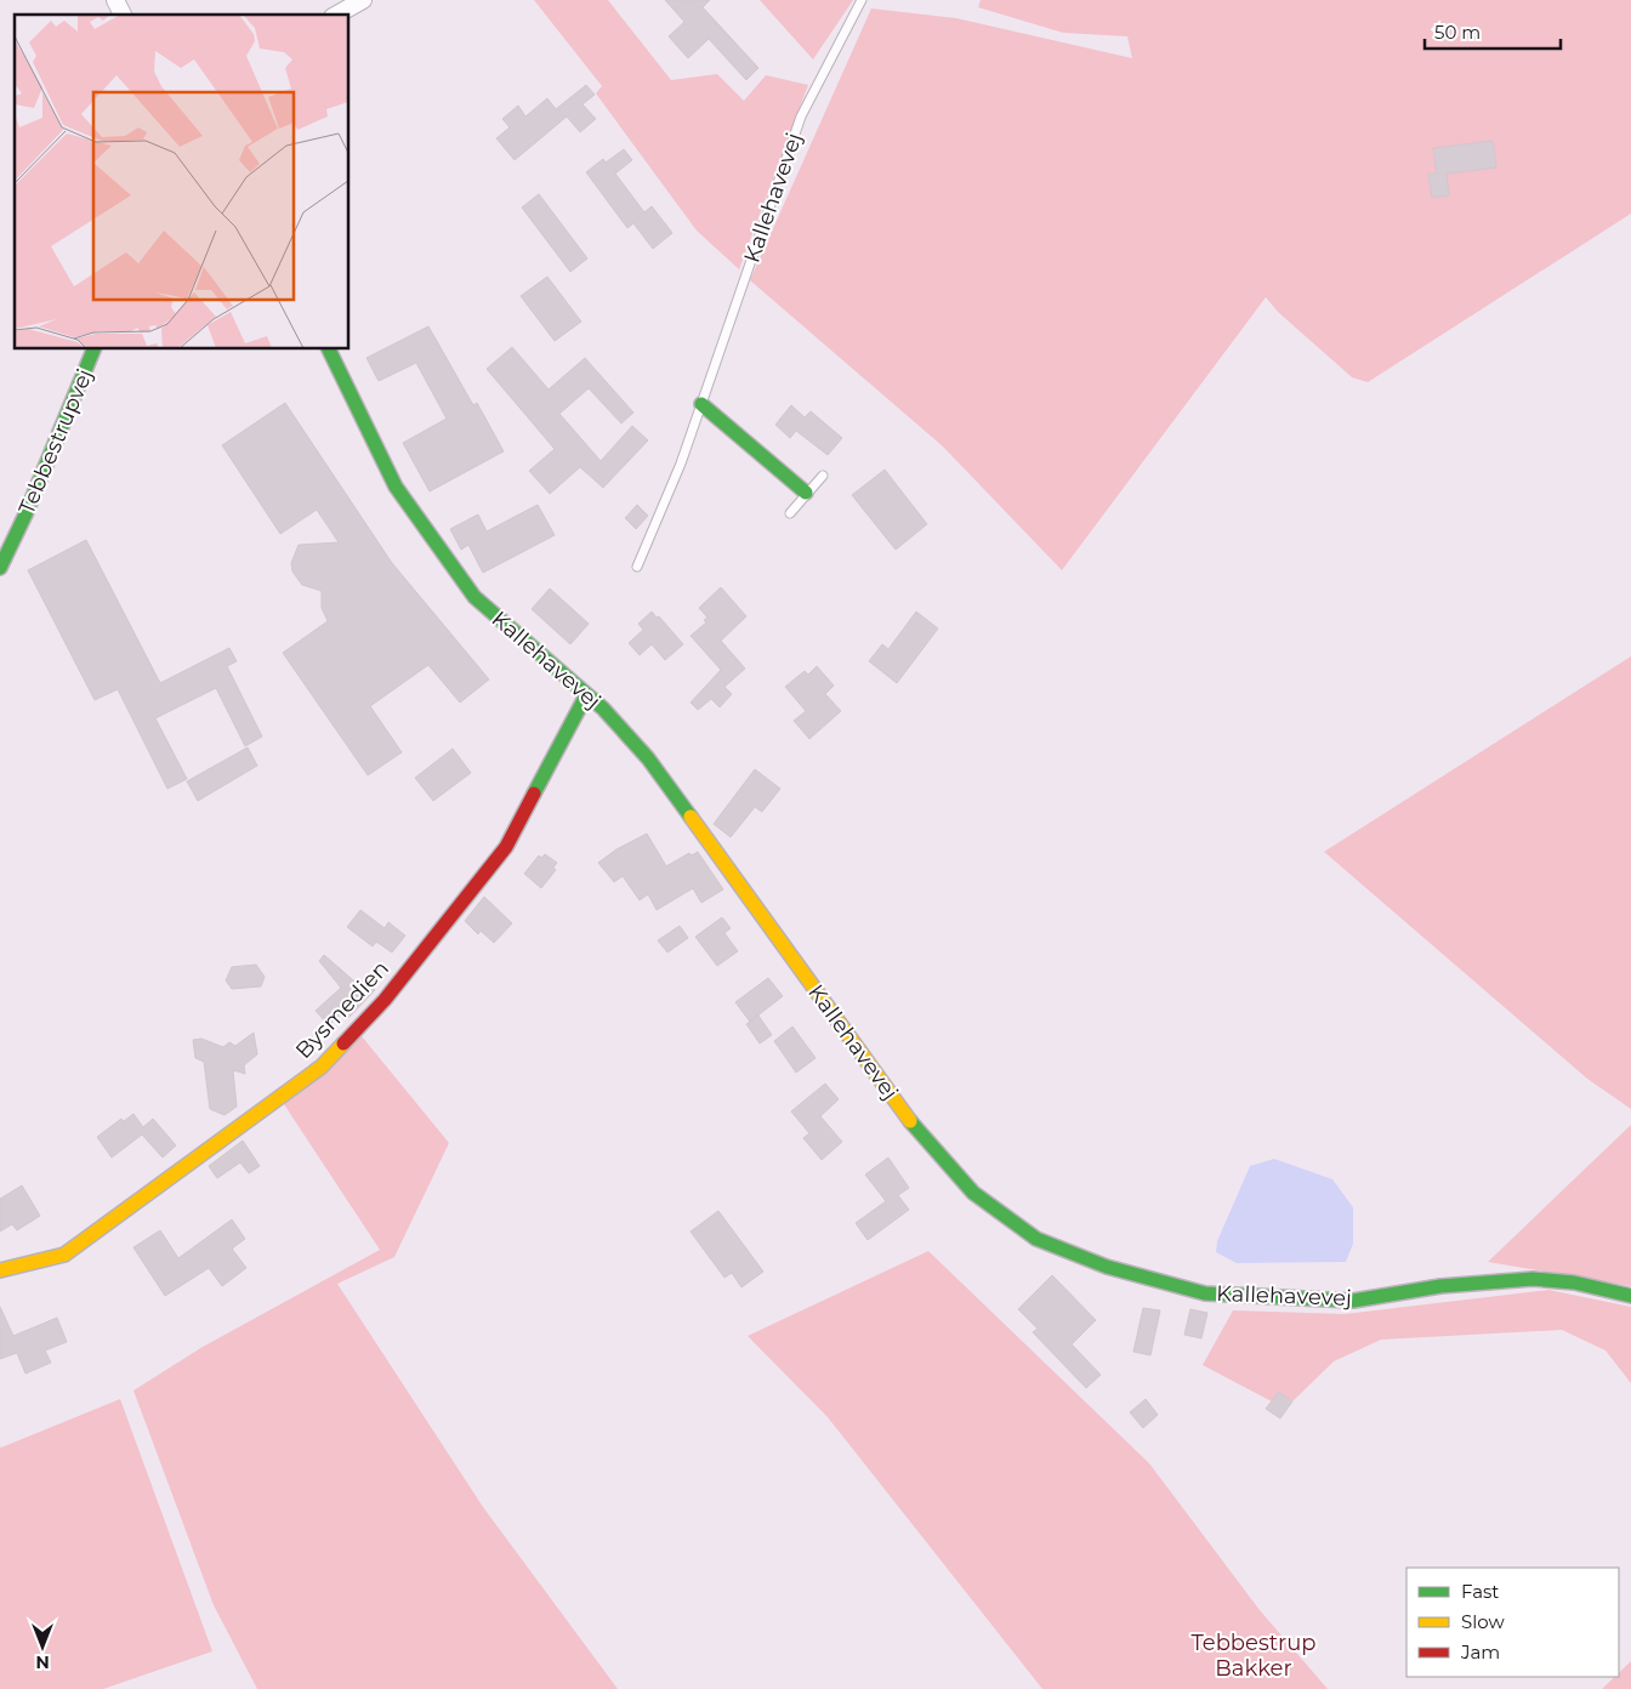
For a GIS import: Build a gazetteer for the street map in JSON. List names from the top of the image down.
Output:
{
  "streets": {
    "street": ["Kallehavevej", "Tebbestrupvej", "Bysmedien"]
  },
  "crossings": [
    ["Kallehavevej", "Bysmedien"]
  ],
  "parks": ["Tebbestrup Bakker"],
  "legend": ["Fast", "Slow", "Jam"],
  "scale_bar": "50 m",
  "north": "bottom"
}
